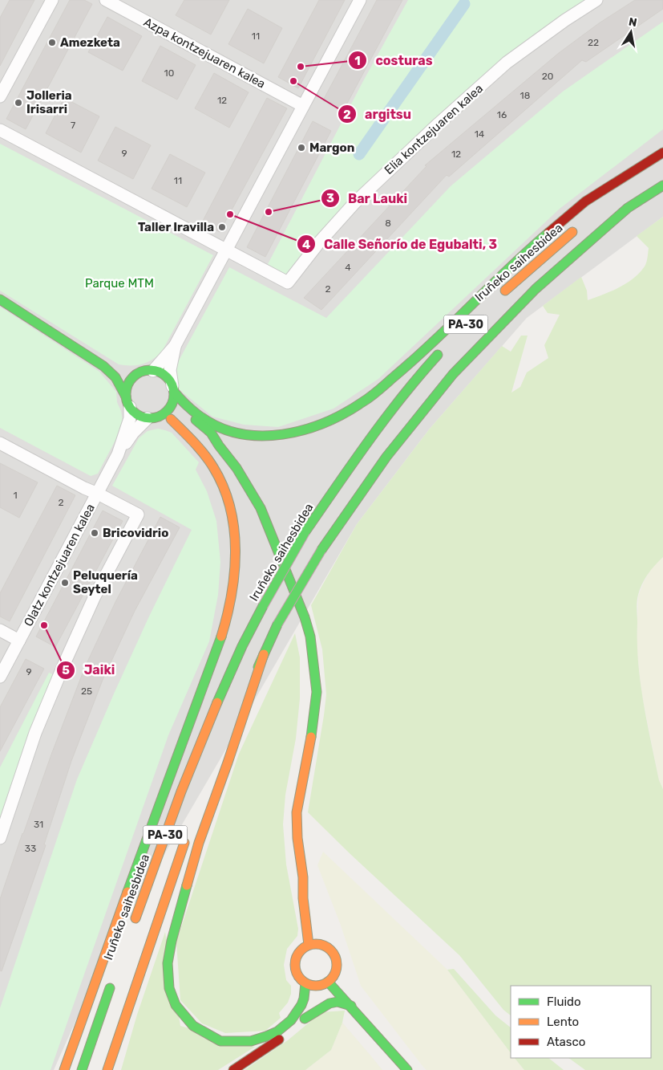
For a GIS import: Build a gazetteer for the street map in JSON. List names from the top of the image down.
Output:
{
  "streets": {
    "main road": ["Iruñeko saihesbidea", "PA-30"],
    "street": ["Azpa kontzejuaren kalea", "Elia kontzejuaren kalea", "Olatz kontzejuaren kalea"]
  },
  "parks": ["Parque MTM"],
  "places": [
    "Amezketa",
    "costuras",
    "argitsu",
    "Jolleria Irisarri",
    "Margon",
    "Bar Lauki",
    "Calle Señorío de Egubalti, 3",
    "Taller Iravilla",
    "Bricovidrio",
    "Peluquería Seytel",
    "Jaiki"
  ],
  "house_numbers": [
    "11",
    "22",
    "10",
    "20",
    "18",
    "12",
    "16",
    "7",
    "14",
    "9",
    "12",
    "11",
    "8",
    "4",
    "2",
    "1",
    "2",
    "9",
    "25",
    "31",
    "33"
  ],
  "legend": ["Fluido", "Lento", "Atasco"],
  "north": "top"
}
